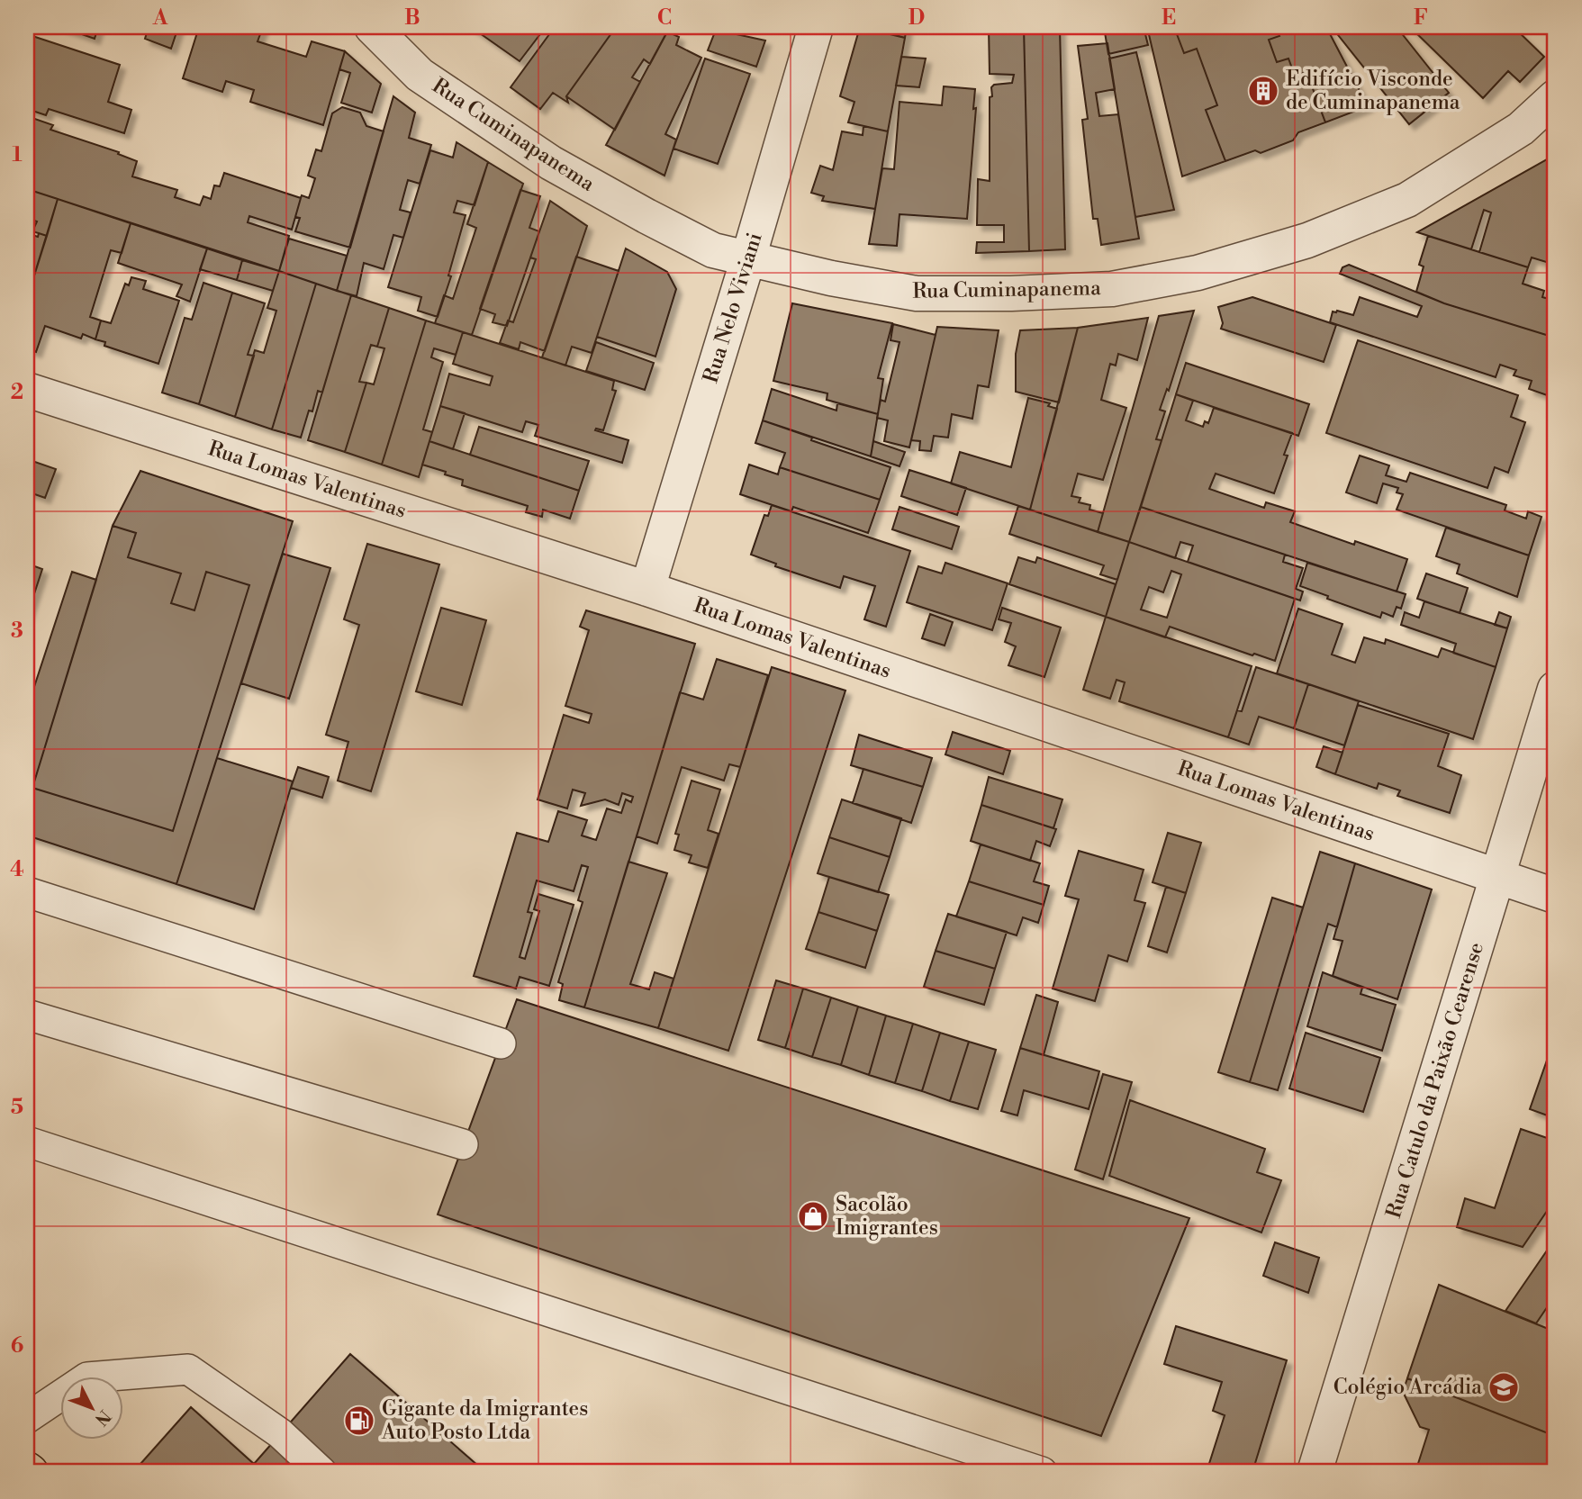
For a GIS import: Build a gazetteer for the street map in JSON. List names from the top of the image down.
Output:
{
  "streets": {
    "street": [
      "Rua Cuminapanema",
      "Rua Nelo Viviani",
      "Rua Lomas Valentinas",
      "Rua Catulo da Paixão Cearense"
    ]
  },
  "crossings": [
    ["Rua Cuminapanema", "Rua Nelo Viviani"],
    ["Rua Nelo Viviani", "Rua Lomas Valentinas"],
    ["Rua Lomas Valentinas", "Rua Catulo da Paixão Cearense"]
  ],
  "places": {
    "building": ["Edifício Visconde de Cuminapanema"],
    "shop": ["Sacolão Imigrantes"],
    "school or university": ["Colégio Arcádia"],
    "fuel station": ["Gigante da Imigrantes Auto Posto Ltda"]
  },
  "north": "bottom right",
  "grid": {
    "columns": [
      "A",
      "B",
      "C",
      "D",
      "E",
      "F"
    ],
    "rows": [
      "1",
      "2",
      "3",
      "4",
      "5",
      "6"
    ]
  }
}
